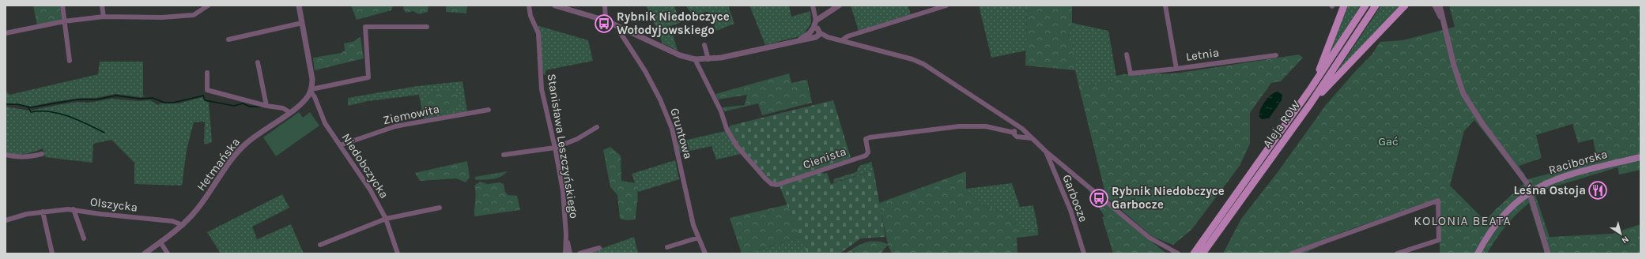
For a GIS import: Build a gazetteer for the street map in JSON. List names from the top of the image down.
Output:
{
  "streets": {
    "main road": ["Aleja ROW", "Raciborska"],
    "street": [
      "Letnia",
      "Ziemowita",
      "Gruntowa",
      "Stanisława Leszczyńskiego",
      "Cienista",
      "Hetmańska",
      "Niedobczycka",
      "Garbocze",
      "Olszycka"
    ]
  },
  "crossings": [
    ["Ziemowita", "Niedobczycka"],
    ["Hetmańska", "Niedobczycka"],
    ["Hetmańska", "Olszycka"]
  ],
  "districts": ["KOLONIA BEATA"],
  "parks": ["Gać"],
  "places": {
    "bus stop": ["Rybnik Niedobczyce Wołodyjowskiego", "Rybnik Niedobczyce Garbocze"],
    "restaurant": ["Leśna Ostoja"]
  },
  "north": "bottom right"
}
